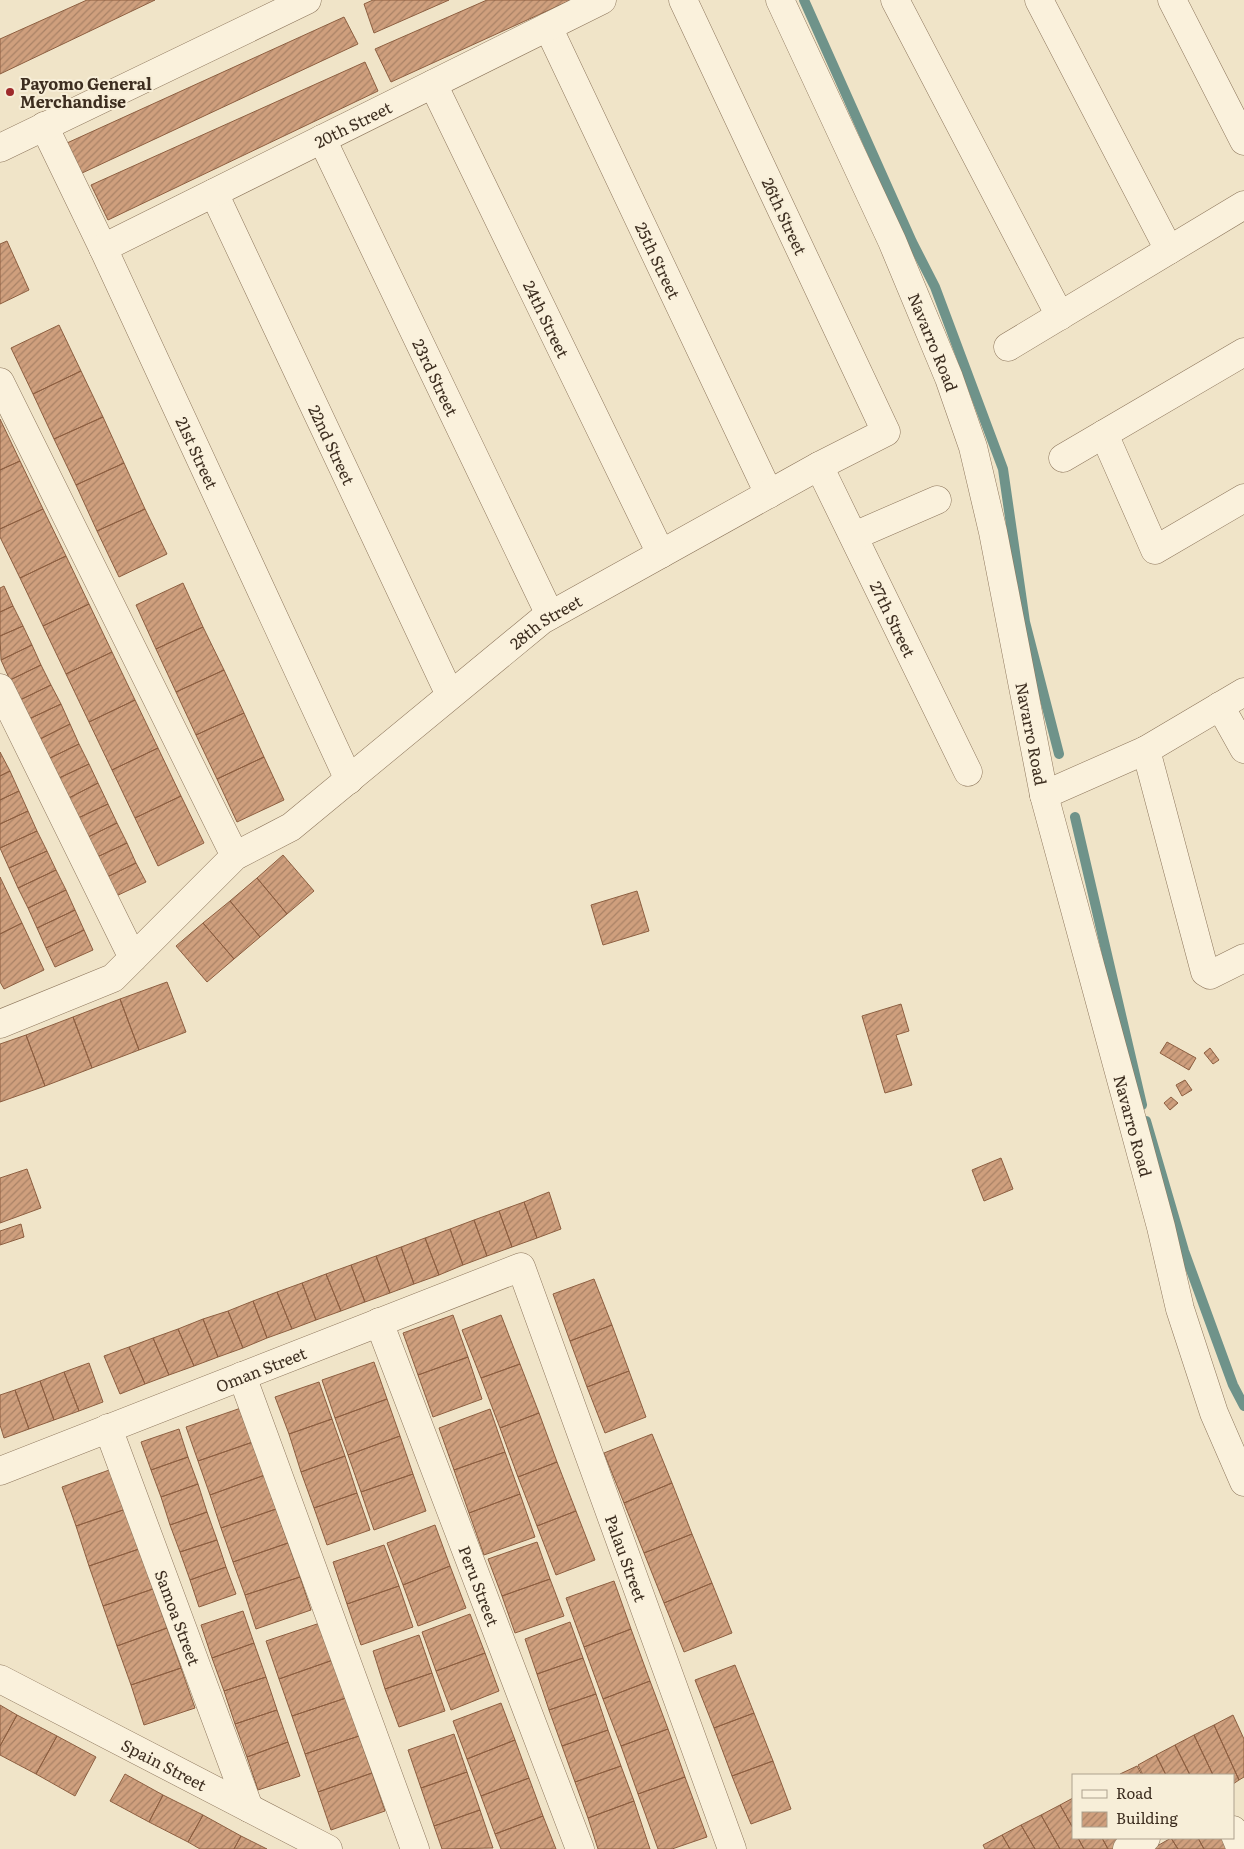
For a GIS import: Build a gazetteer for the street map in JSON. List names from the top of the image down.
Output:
{
  "streets": {
    "street": [
      "20th Street",
      "26th Street",
      "25th Street",
      "24th Street",
      "Navarro Road",
      "23rd Street",
      "22nd Street",
      "21st Street",
      "27th Street",
      "28th Street",
      "Oman Street",
      "Palau Street",
      "Peru Street",
      "Samoa Street",
      "Spain Street"
    ]
  },
  "crossings": [
    ["20th Street", "25th Street"],
    ["20th Street", "24th Street"],
    ["20th Street", "23rd Street"],
    ["20th Street", "22nd Street"],
    ["20th Street", "21st Street"],
    ["26th Street", "28th Street"],
    ["25th Street", "28th Street"],
    ["24th Street", "28th Street"],
    ["23rd Street", "28th Street"],
    ["22nd Street", "28th Street"],
    ["21st Street", "28th Street"],
    ["27th Street", "28th Street"],
    ["Oman Street", "Palau Street"],
    ["Oman Street", "Peru Street"],
    ["Oman Street", "Samoa Street"],
    ["Samoa Street", "Spain Street"]
  ],
  "places": ["Payomo General Merchandise"],
  "legend": ["Road", "Building"]
}
